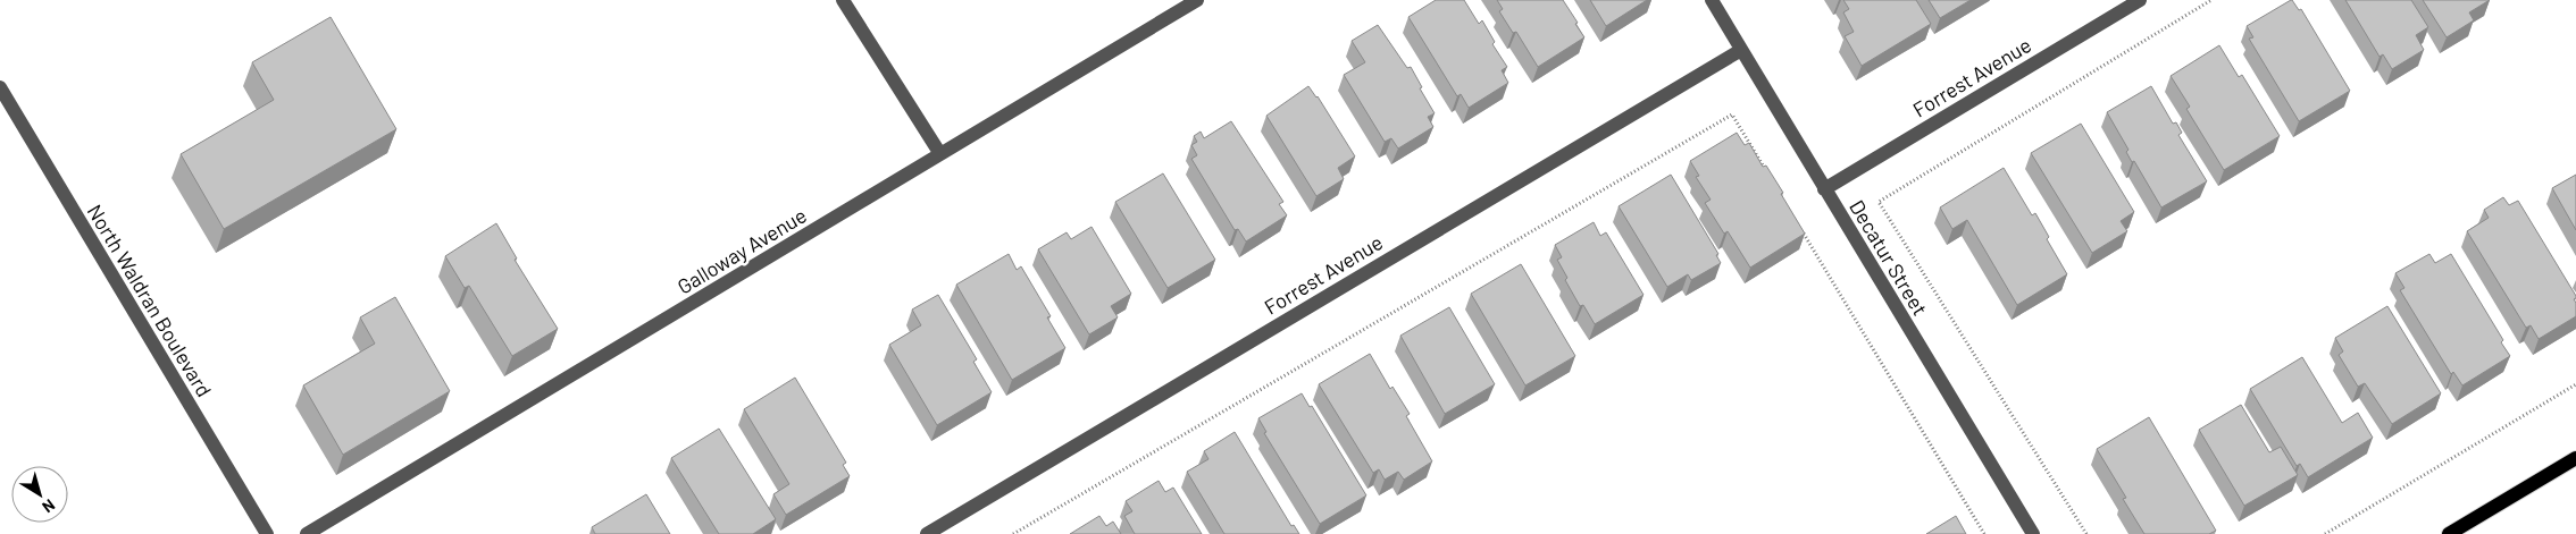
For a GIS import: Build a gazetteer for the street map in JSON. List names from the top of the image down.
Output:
{
  "streets": {
    "street": [
      "Forrest Avenue",
      "Galloway Avenue",
      "Decatur Street",
      "North Waldran Boulevard"
    ]
  },
  "crossings": [
    ["Forrest Avenue", "Decatur Street"]
  ],
  "north": "bottom right"
}
